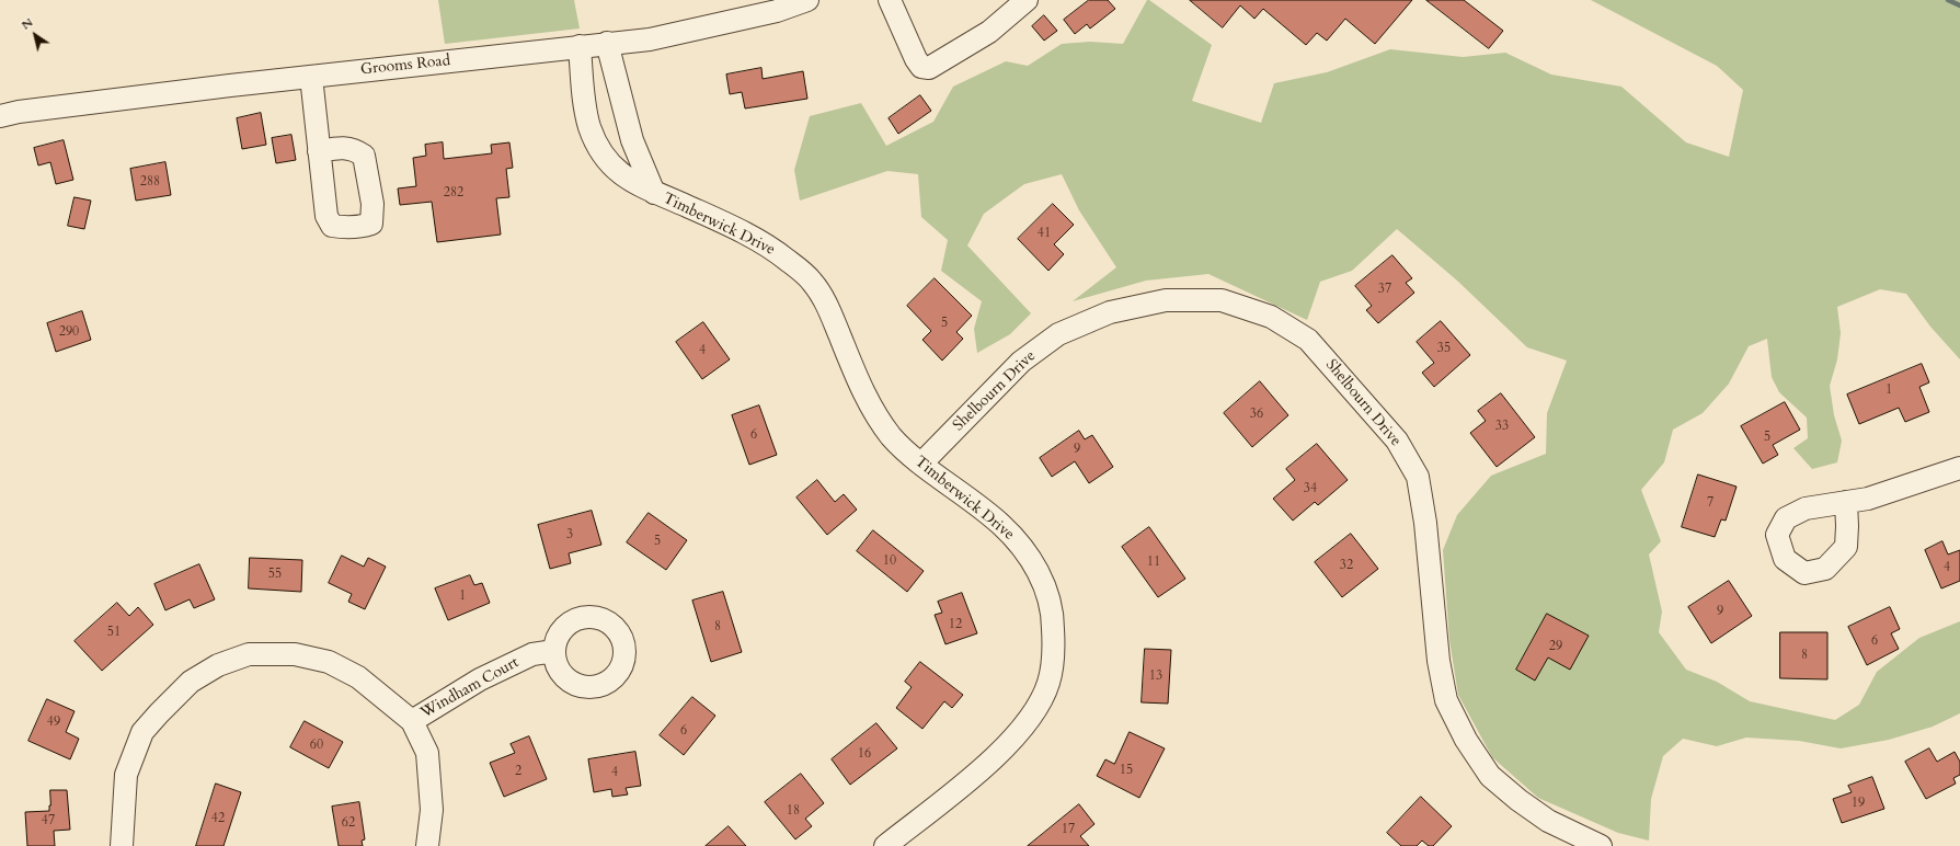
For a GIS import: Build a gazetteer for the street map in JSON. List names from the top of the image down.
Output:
{
  "streets": {
    "street": [
      "Grooms Road",
      "Timberwick Drive",
      "Shelbourn Drive",
      "Windham Court"
    ]
  },
  "crossings": [
    ["Grooms Road", "Timberwick Drive"],
    ["Timberwick Drive", "Shelbourn Drive"]
  ],
  "house_numbers": [
    "288",
    "282",
    "41",
    "37",
    "5",
    "290",
    "35",
    "4",
    "1",
    "36",
    "33",
    "6",
    "5",
    "9",
    "34",
    "7",
    "3",
    "5",
    "10",
    "11",
    "32",
    "4",
    "55",
    "1",
    "9",
    "12",
    "8",
    "51",
    "6",
    "29",
    "8",
    "13",
    "49",
    "6",
    "60",
    "16",
    "15",
    "2",
    "4",
    "19",
    "18",
    "42",
    "47",
    "62",
    "17"
  ],
  "north": "top left"
}
